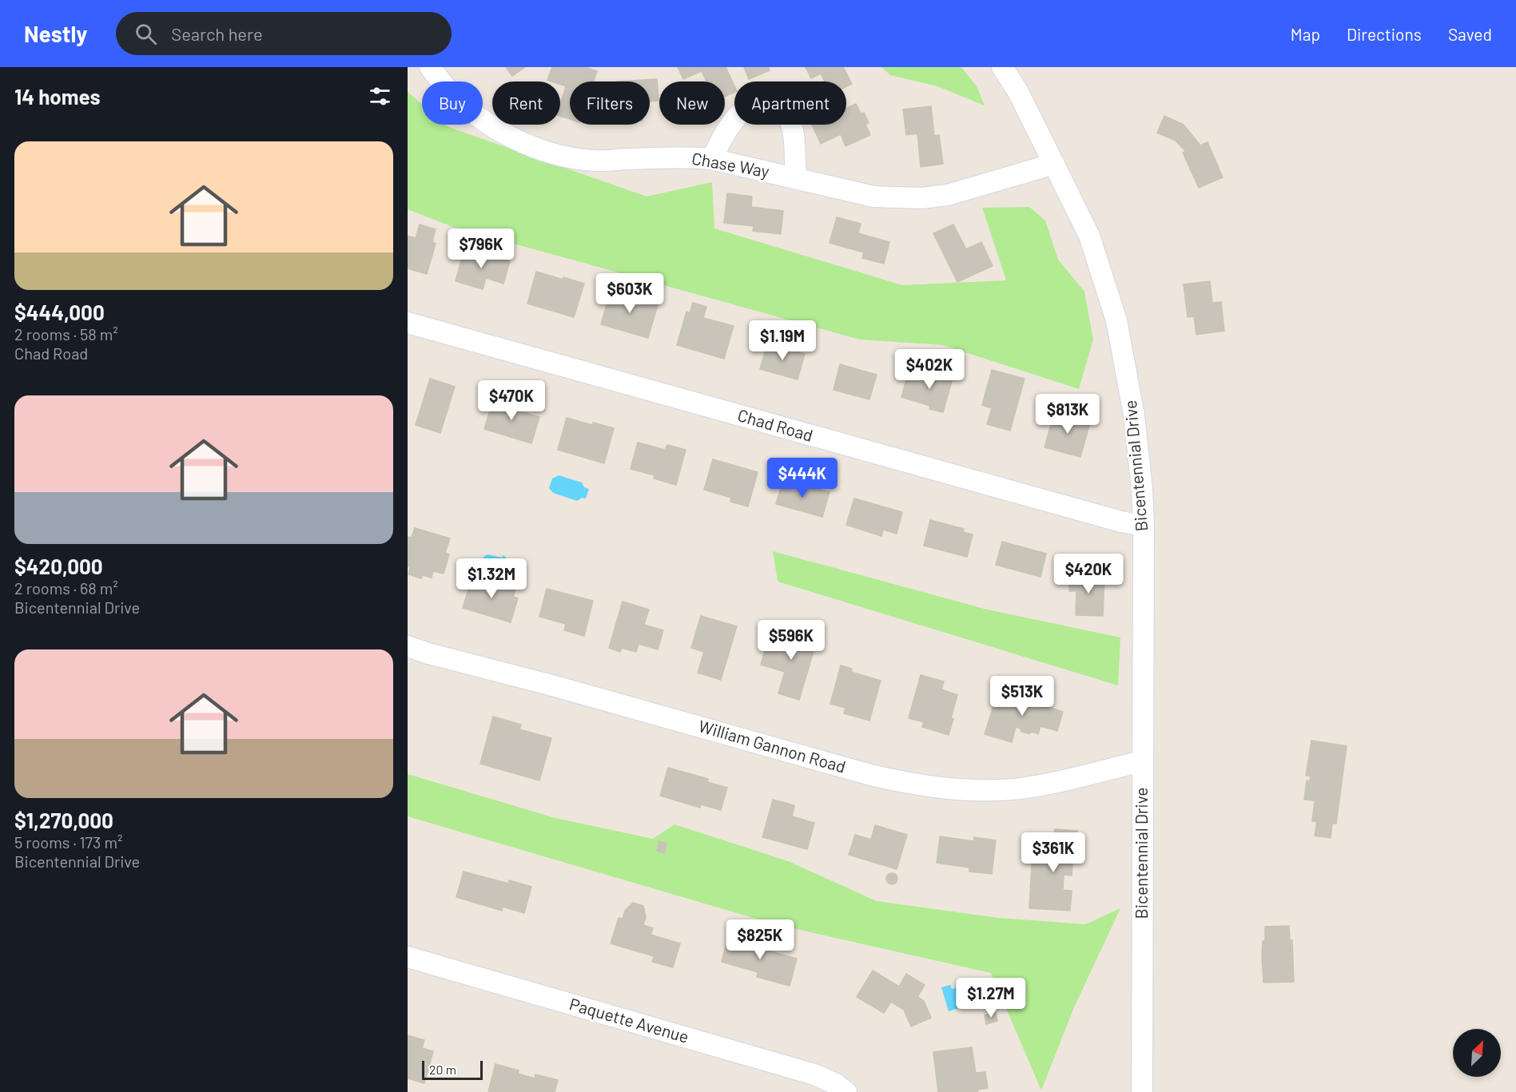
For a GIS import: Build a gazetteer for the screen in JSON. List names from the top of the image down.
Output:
{
  "streets": {
    "street": [
      "Chase Way",
      "Chad Road",
      "Bicentennial Drive",
      "William Gannon Road",
      "Paquette Avenue"
    ]
  },
  "crossings": [
    ["Chase Way", "Bicentennial Drive"],
    ["Chad Road", "Bicentennial Drive"],
    ["Bicentennial Drive", "William Gannon Road"]
  ],
  "scale_bar": "20 m",
  "north": "top right",
  "page": {
    "header": "Nestly",
    "search": "Search here",
    "nav": ["Map", "Directions", "Saved"],
    "heading": "14 homes",
    "chip": [
      "Buy",
      "Rent",
      "Filters",
      "New",
      "Apartment"
    ],
    "list": [
      {
        "name": "$444,000",
        "note": "2 rooms · 58 m² · Chad Road"
      },
      {
        "name": "$420,000",
        "note": "2 rooms · 68 m² · Bicentennial Drive"
      },
      {
        "name": "$1,270,000",
        "note": "5 rooms · 173 m² · Bicentennial Drive"
      }
    ],
    "price": [
      "$796K",
      "$603K",
      "$1.19M",
      "$402K",
      "$470K",
      "$813K",
      "$444K",
      "$420K",
      "$1.32M",
      "$596K",
      "$513K",
      "$361K",
      "$825K",
      "$1.27M"
    ],
    "scale": "20 m"
  }
}
